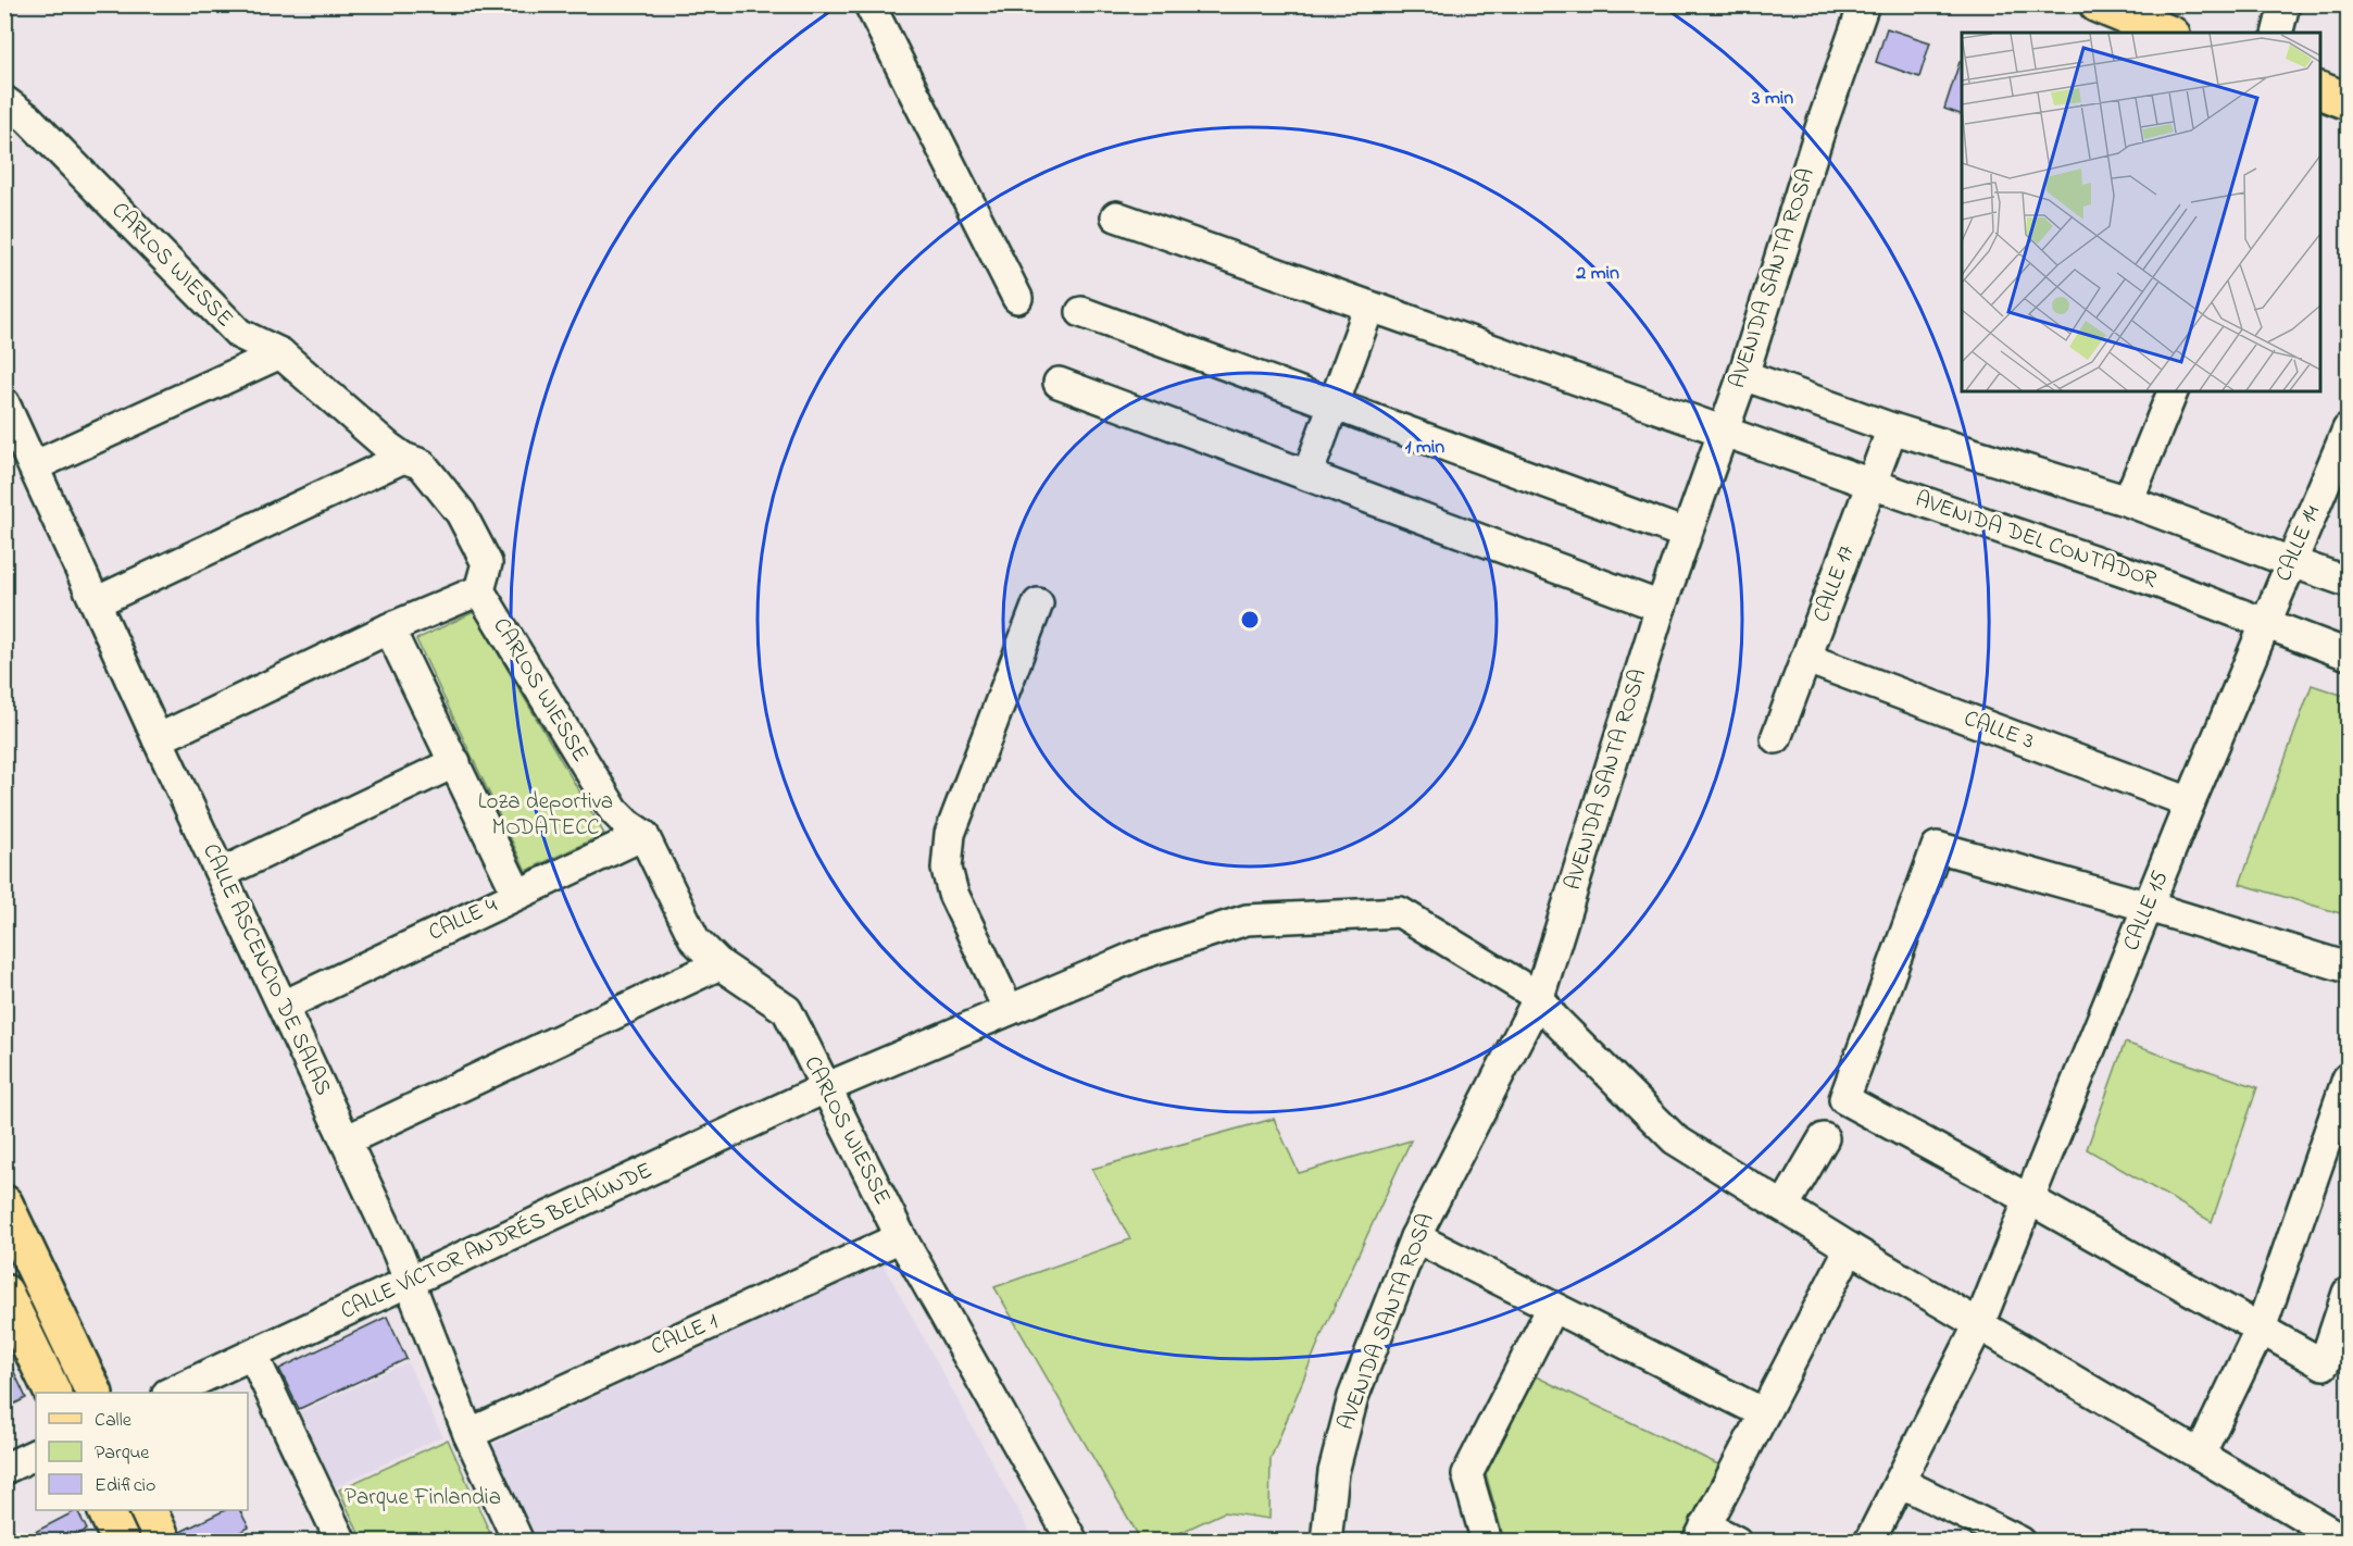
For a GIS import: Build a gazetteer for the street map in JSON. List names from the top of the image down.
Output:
{
  "streets": {
    "street": [
      "CARLOS WIESSE",
      "AVENIDA SANTA ROSA",
      "AVENIDA DEL CONTADOR",
      "CALLE 14",
      "CALLE 17",
      "CALLE 3",
      "CALLE 15",
      "CALLE 4",
      "CALLE ASCENCIO DE SALAS",
      "CALLE VÍCTOR ANDRÉS BELAÚNDE",
      "CALLE 1"
    ]
  },
  "crossings": [
    ["CARLOS WIESSE", "CALLE 4"],
    ["CARLOS WIESSE", "CALLE VÍCTOR ANDRÉS BELAÚNDE"],
    ["CARLOS WIESSE", "CALLE 1"],
    ["AVENIDA SANTA ROSA", "AVENIDA DEL CONTADOR"],
    ["AVENIDA SANTA ROSA", "CALLE VÍCTOR ANDRÉS BELAÚNDE"],
    ["AVENIDA DEL CONTADOR", "CALLE 14"],
    ["AVENIDA DEL CONTADOR", "CALLE 17"],
    ["AVENIDA DEL CONTADOR", "CALLE 15"],
    ["CALLE 14", "CALLE 15"],
    ["CALLE 17", "CALLE 3"],
    ["CALLE 3", "CALLE 15"],
    ["CALLE 4", "CALLE ASCENCIO DE SALAS"],
    ["CALLE ASCENCIO DE SALAS", "CALLE VÍCTOR ANDRÉS BELAÚNDE"],
    ["CALLE ASCENCIO DE SALAS", "CALLE 1"]
  ],
  "parks": ["Loza deportiva MODATECC", "Parque Finlandia"],
  "legend": ["Calle", "Parque", "Edificio"],
  "rings": ["3 min", "2 min", "1 min"]
}
